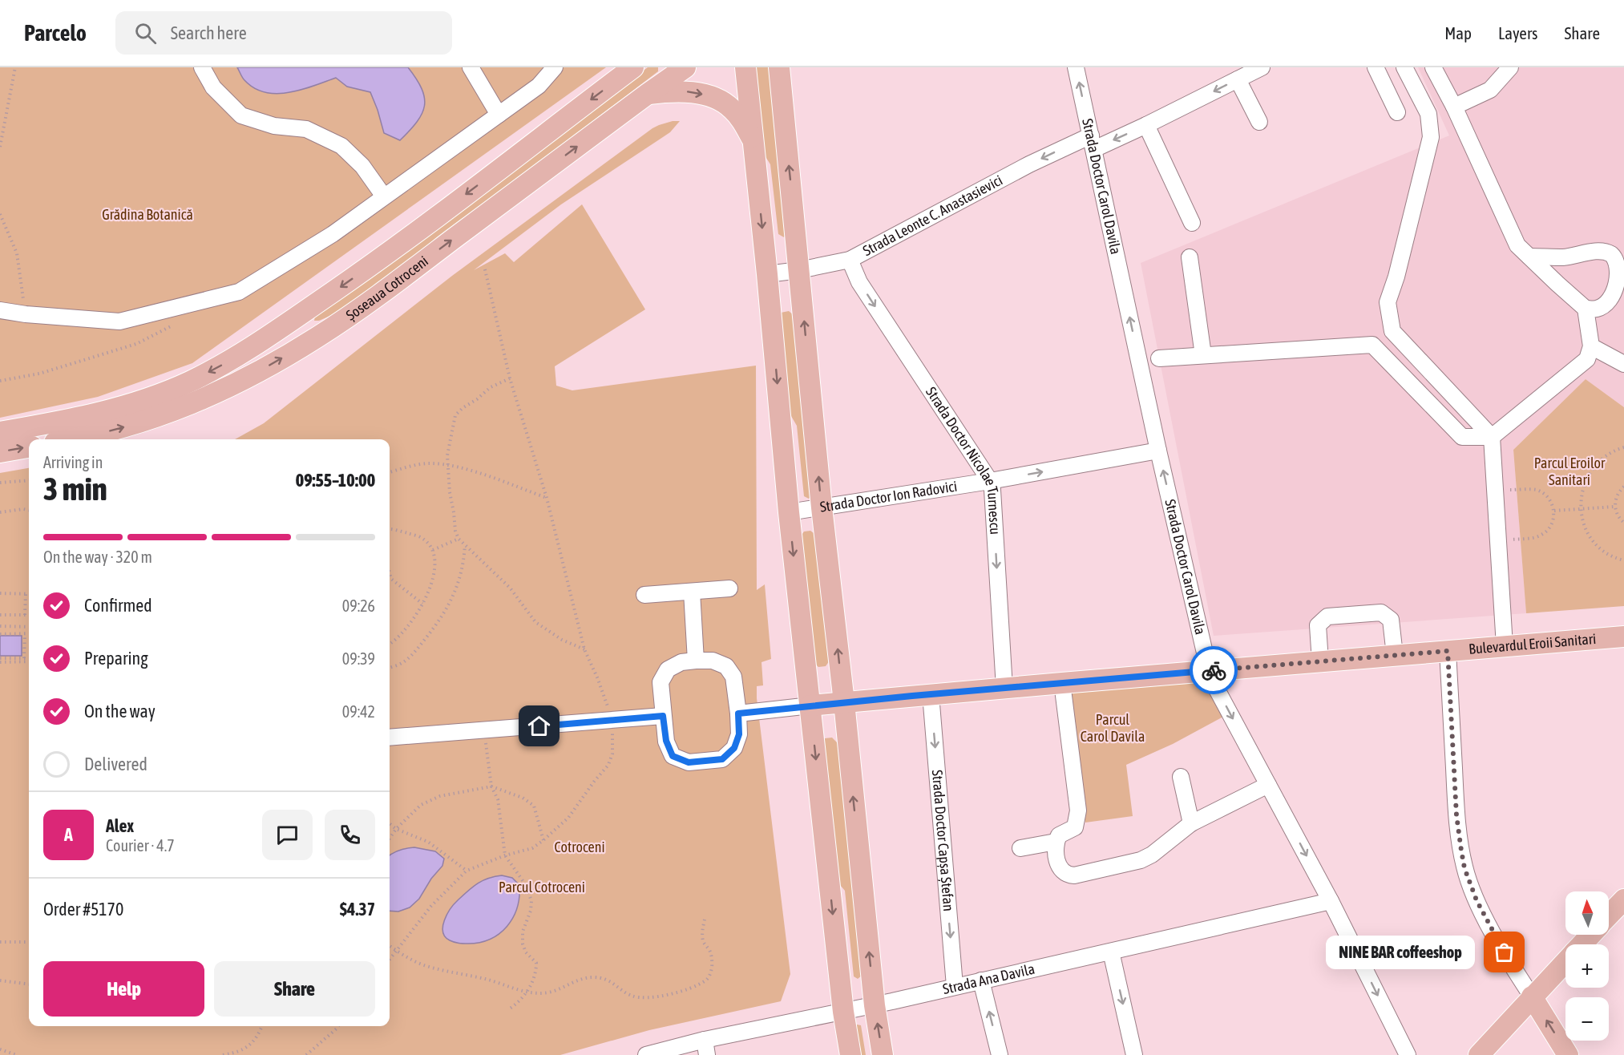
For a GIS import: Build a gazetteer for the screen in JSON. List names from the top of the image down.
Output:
{
  "streets": {
    "main road": ["Șoseaua Cotroceni", "Bulevardul Eroii Sanitari"],
    "street": [
      "Strada Doctor Carol Davila",
      "Strada Leonte C. Anastasievici",
      "Strada Doctor Nicolae Turnescu",
      "Strada Doctor Ion Radovici",
      "Strada Doctor Capșa Ștefan",
      "Strada Ana Davila"
    ]
  },
  "crossings": [
    ["Strada Doctor Carol Davila", "Strada Leonte C. Anastasievici"],
    ["Strada Doctor Carol Davila", "Strada Doctor Ion Radovici"],
    ["Strada Doctor Carol Davila", "Bulevardul Eroii Sanitari"],
    ["Strada Doctor Carol Davila", "Strada Ana Davila"],
    ["Strada Leonte C. Anastasievici", "Strada Doctor Nicolae Turnescu"],
    ["Strada Doctor Nicolae Turnescu", "Strada Doctor Ion Radovici"],
    ["Strada Doctor Nicolae Turnescu", "Bulevardul Eroii Sanitari"],
    ["Bulevardul Eroii Sanitari", "Strada Doctor Capșa Ștefan"],
    ["Strada Doctor Capșa Ștefan", "Strada Ana Davila"]
  ],
  "one_way": ["Strada Leonte C. Anastasievici", "Strada Doctor Nicolae Turnescu", "Strada Doctor Ion Radovici"],
  "parks": [
    "Grădina Botanică",
    "Parcul Eroilor Sanitari",
    "Parcul Carol Davila",
    "Cotroceni",
    "Parcul Cotroceni"
  ],
  "places": ["NINE BAR coffeeshop"],
  "north": "top",
  "page": {
    "header": "Parcelo",
    "search": "Search here",
    "nav": ["Map", "Layers", "Share"],
    "heading": ["3 min", "Arriving in", "09:55–10:00"],
    "panel": [
      "Alex",
      "Courier · 4.7",
      "Order #5170",
      "$4.37"
    ],
    "bar": "On the way · 320 m",
    "list": [
      ["Confirmed", "09:26"],
      ["Preparing", "09:39"],
      ["On the way", "09:42"],
      "Delivered"
    ],
    "round": "A",
    "map_buttons": ["+", "−"],
    "bubble": "NINE BAR coffeeshop",
    "buttons": ["Help", "Share"]
  }
}
